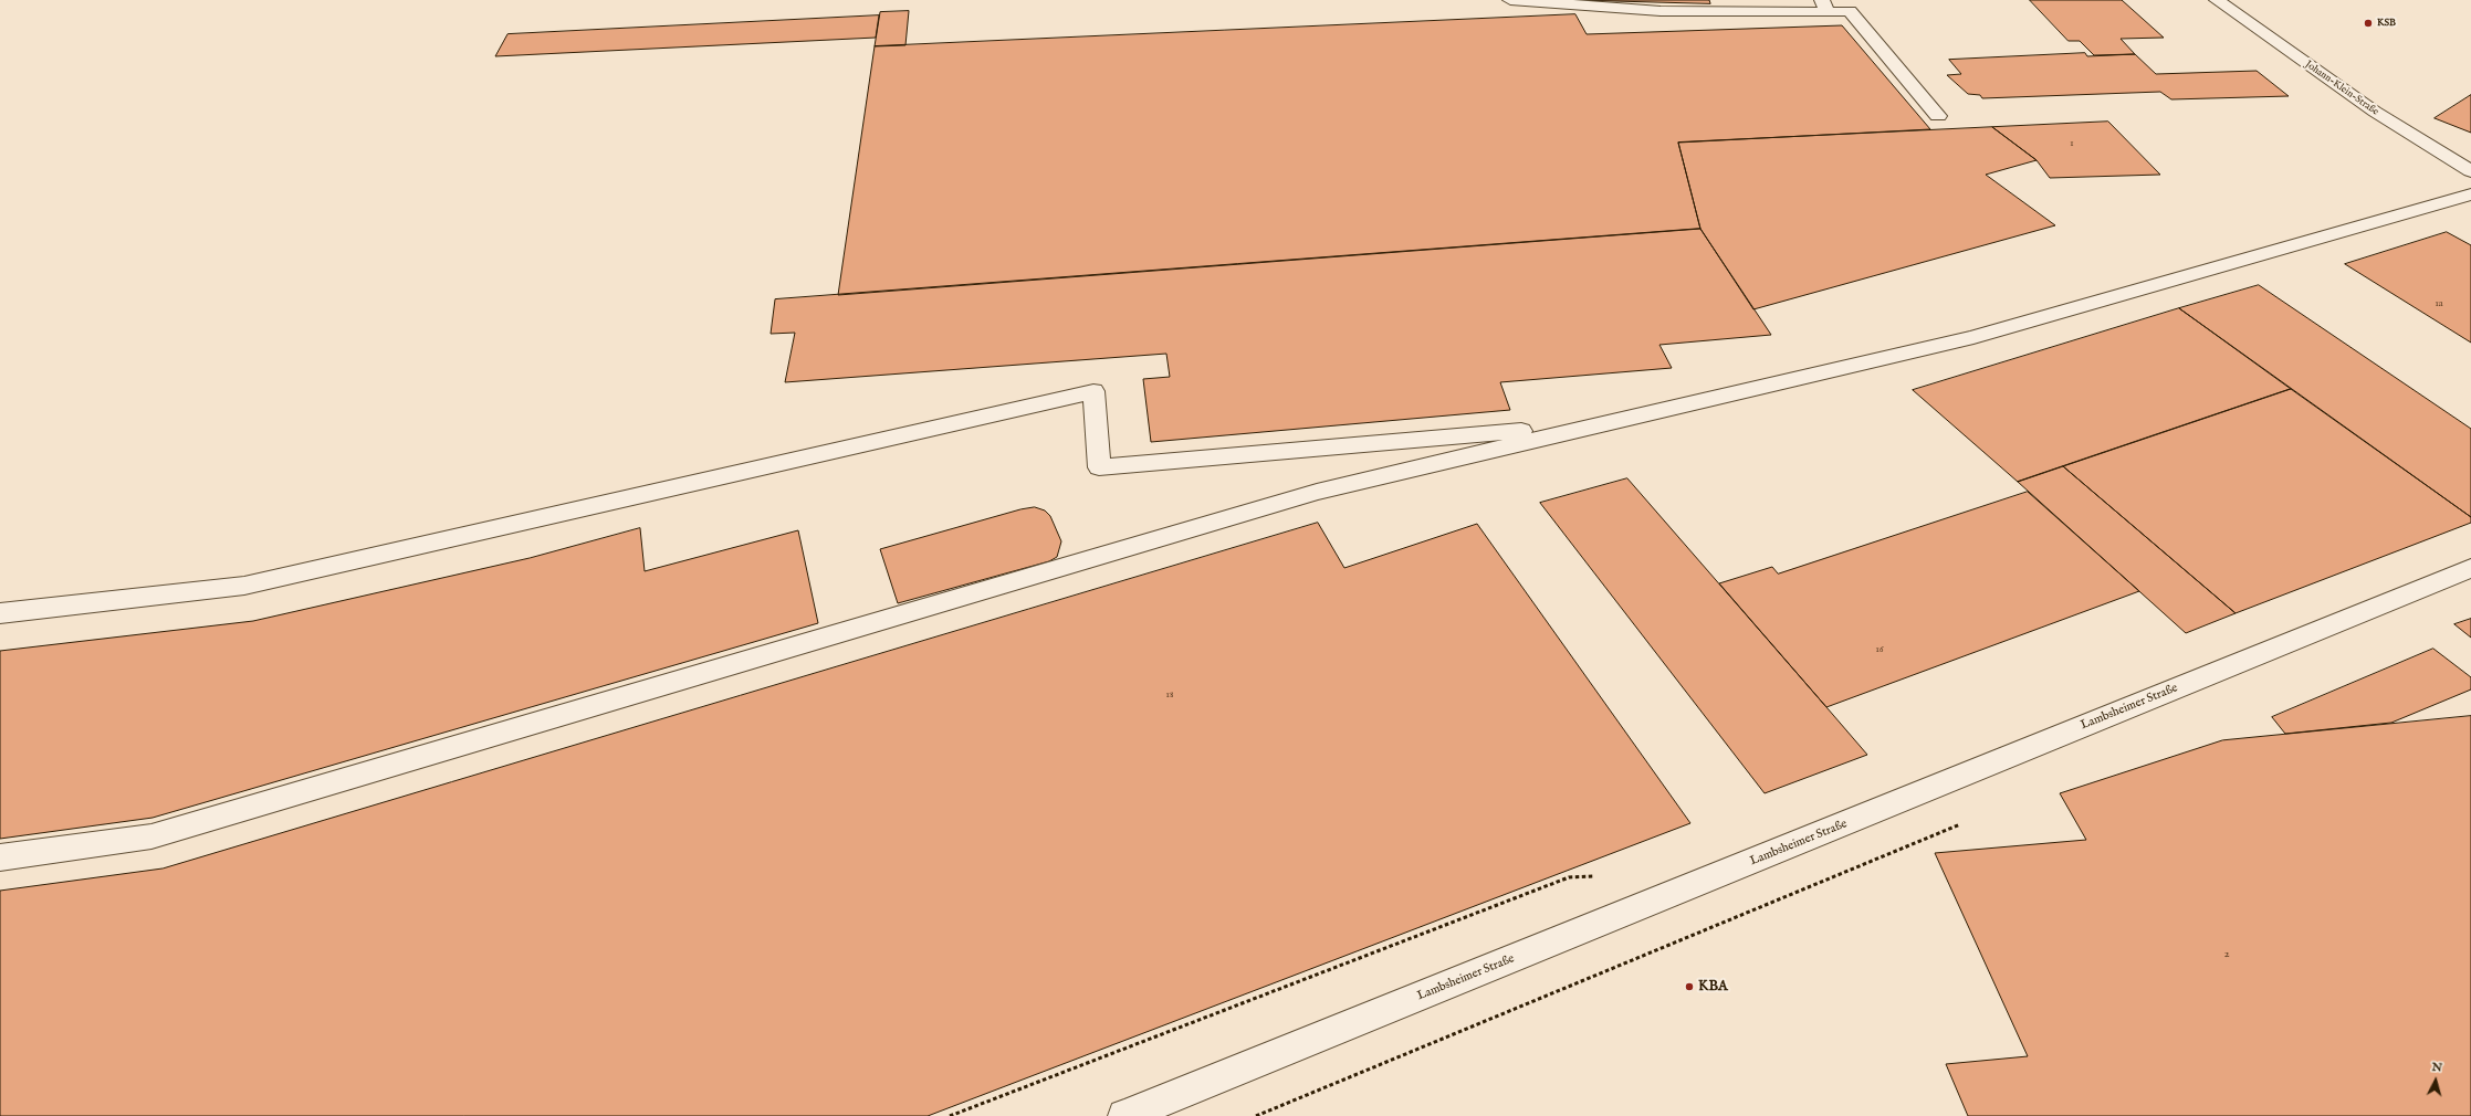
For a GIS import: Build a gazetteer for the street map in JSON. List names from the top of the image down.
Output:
{
  "streets": {
    "street": ["Johann-Klein-Straße", "Lambsheimer Straße"]
  },
  "places": ["KSB", "KBA"],
  "house_numbers": [
    "1",
    "1a",
    "16",
    "18",
    "2"
  ],
  "north": "top"
}
